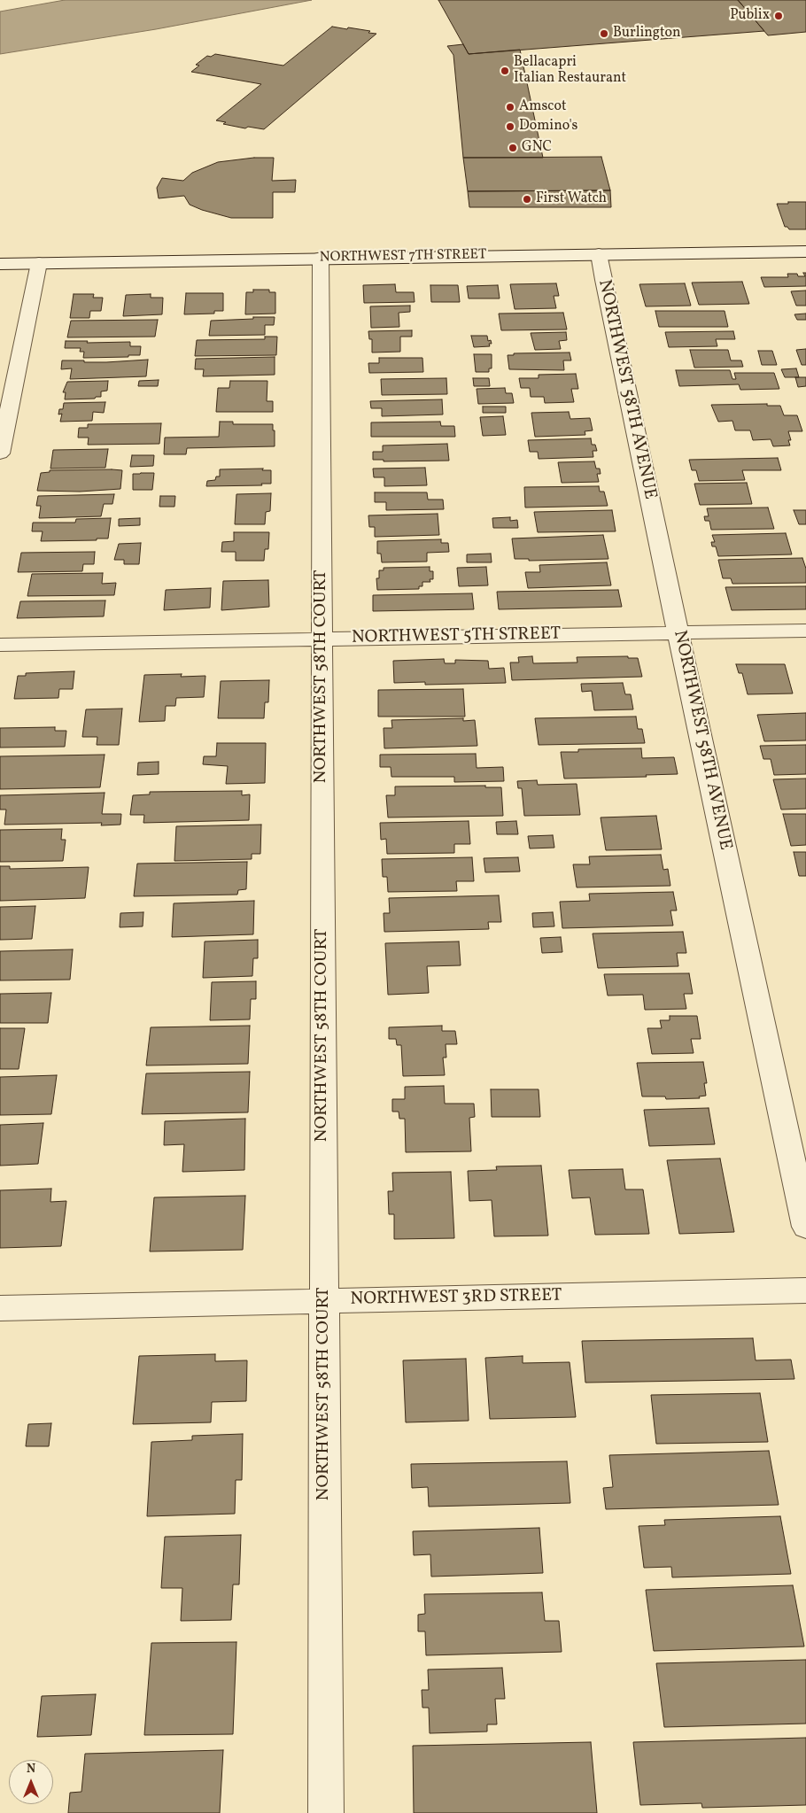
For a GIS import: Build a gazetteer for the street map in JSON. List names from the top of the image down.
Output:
{
  "streets": {
    "street": [
      "NORTHWEST 7TH STREET",
      "NORTHWEST 58TH AVENUE",
      "NORTHWEST 5TH STREET",
      "NORTHWEST 58TH COURT",
      "NORTHWEST 3RD STREET"
    ]
  },
  "crossings": [
    ["NORTHWEST 7TH STREET", "NORTHWEST 58TH AVENUE"],
    ["NORTHWEST 7TH STREET", "NORTHWEST 58TH COURT"],
    ["NORTHWEST 58TH AVENUE", "NORTHWEST 5TH STREET"],
    ["NORTHWEST 5TH STREET", "NORTHWEST 58TH COURT"],
    ["NORTHWEST 58TH COURT", "NORTHWEST 3RD STREET"]
  ],
  "places": [
    "Publix",
    "Burlington",
    "Bellacapri Italian Restaurant",
    "Amscot",
    "Domino's",
    "GNC",
    "First Watch"
  ],
  "north": "top"
}
